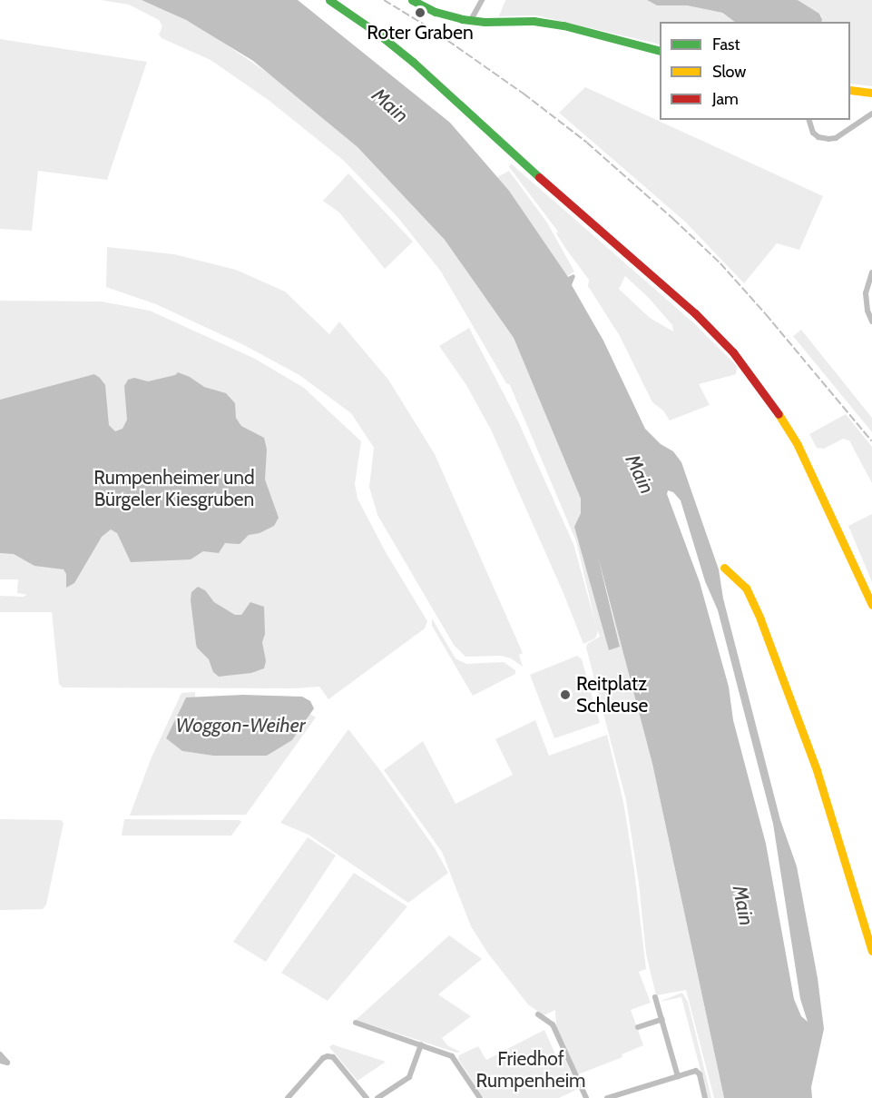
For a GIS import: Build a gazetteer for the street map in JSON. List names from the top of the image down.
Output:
{
  "water": ["Main", "Woggon-Weiher"],
  "parks": ["Rumpenheimer und Bürgeler Kiesgruben", "Friedhof Rumpenheim"],
  "places": ["Roter Graben", "Reitplatz Schleuse"],
  "legend": ["Fast", "Slow", "Jam"]
}
